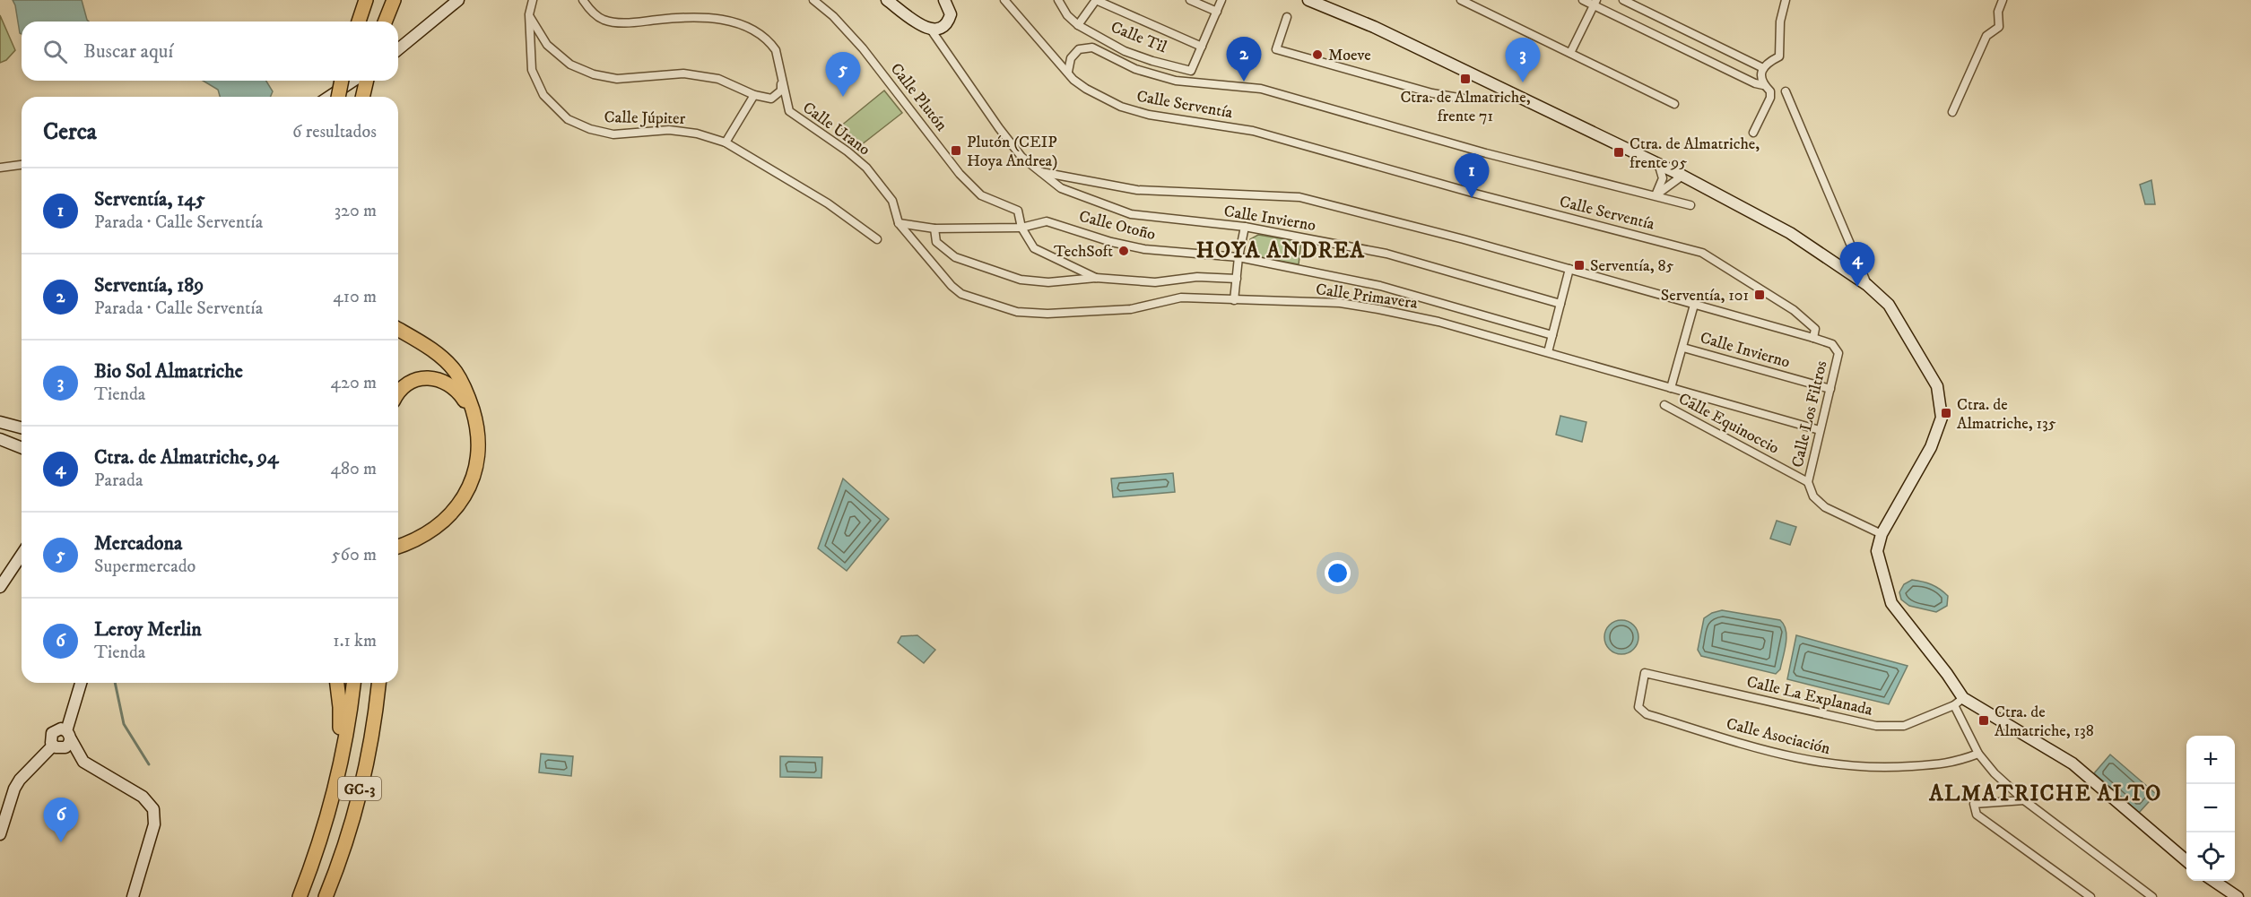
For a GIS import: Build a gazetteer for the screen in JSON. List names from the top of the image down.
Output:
{
  "streets": {
    "highway": ["GC-3"],
    "street": [
      "Calle Til",
      "Calle Plutón",
      "Calle Serventía",
      "Calle Júpiter",
      "Calle Urano",
      "Calle Invierno",
      "Calle Otoño",
      "Calle Primavera",
      "Calle Los Filtros",
      "Calle Equinoccio",
      "Calle La Explanada",
      "Calle Asociación"
    ]
  },
  "crossings": [
    ["Calle Plutón", "Calle Otoño"],
    ["Calle Serventía", "Calle Los Filtros"],
    ["Calle Urano", "Calle Otoño"],
    ["Calle Urano", "Calle Primavera"],
    ["Calle Invierno", "Calle Los Filtros"],
    ["Calle Otoño", "Calle Primavera"],
    ["Calle Primavera", "Calle Los Filtros"],
    ["Calle Los Filtros", "Calle Equinoccio"],
    ["Calle La Explanada", "Calle Asociación"]
  ],
  "districts": ["HOYA ANDREA", "ALMATRICHE ALTO"],
  "places": {
    "other": ["Moeve", "TechSoft"],
    "transit": [
      "Ctra. de Almatriche, frente 71",
      "Plutón (CEIP Hoya Andrea)",
      "Ctra. de Almatriche, frente 95",
      "Serventía, 85",
      "Serventía, 101",
      "Ctra. de Almatriche, 135",
      "Ctra. de Almatriche, 138"
    ]
  },
  "page": {
    "search": "Buscar aquí",
    "pins": [
      "2",
      "3",
      "5",
      "1",
      "4",
      "6"
    ],
    "heading": ["Cerca", "6 resultados"],
    "list": [
      {
        "mark": "1",
        "name": "Serventía, 145",
        "note": "Parada · Calle Serventía",
        "value": "320 m"
      },
      {
        "mark": "2",
        "name": "Serventía, 189",
        "note": "Parada · Calle Serventía",
        "value": "410 m"
      },
      {
        "mark": "3",
        "name": "Bio Sol Almatriche",
        "note": "Tienda",
        "value": "420 m"
      },
      {
        "mark": "4",
        "name": "Ctra. de Almatriche, 94",
        "note": "Parada",
        "value": "480 m"
      },
      {
        "mark": "5",
        "name": "Mercadona",
        "note": "Supermercado",
        "value": "560 m"
      },
      {
        "mark": "6",
        "name": "Leroy Merlin",
        "note": "Tienda",
        "value": "1.1 km"
      }
    ],
    "map_buttons": ["+", "−"]
  }
}
